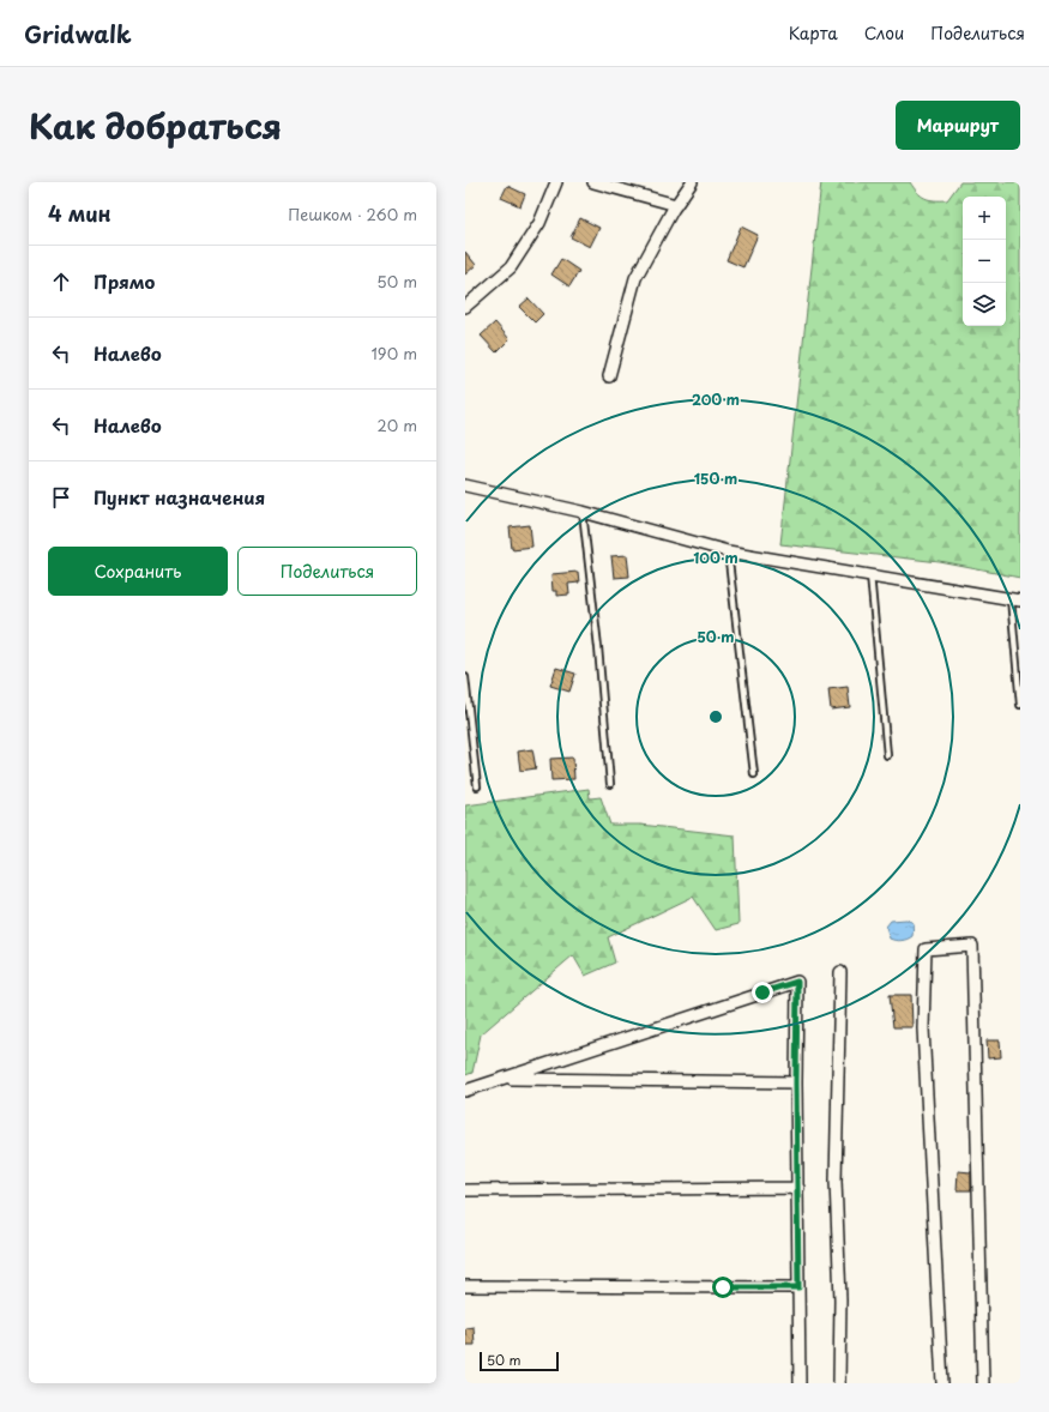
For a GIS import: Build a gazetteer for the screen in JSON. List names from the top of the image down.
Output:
{
  "scale_bar": "50 m",
  "page": {
    "header": "Gridwalk",
    "nav": ["Карта", "Слои", "Поделиться"],
    "title": "Как добраться",
    "buttons": [
      "Маршрут",
      ["Сохранить", "Поделиться"]
    ],
    "heading": ["4 мин", "Пешком · 260 m"],
    "map_buttons": ["+", "−"],
    "list": [
      ["Прямо", "50 m"],
      ["Налево", "190 m"],
      ["Налево", "20 m"],
      "Пункт назначения"
    ],
    "scale": "50 m"
  },
  "rings": [
    "200 m",
    "150 m",
    "100 m",
    "50 m"
  ]
}
